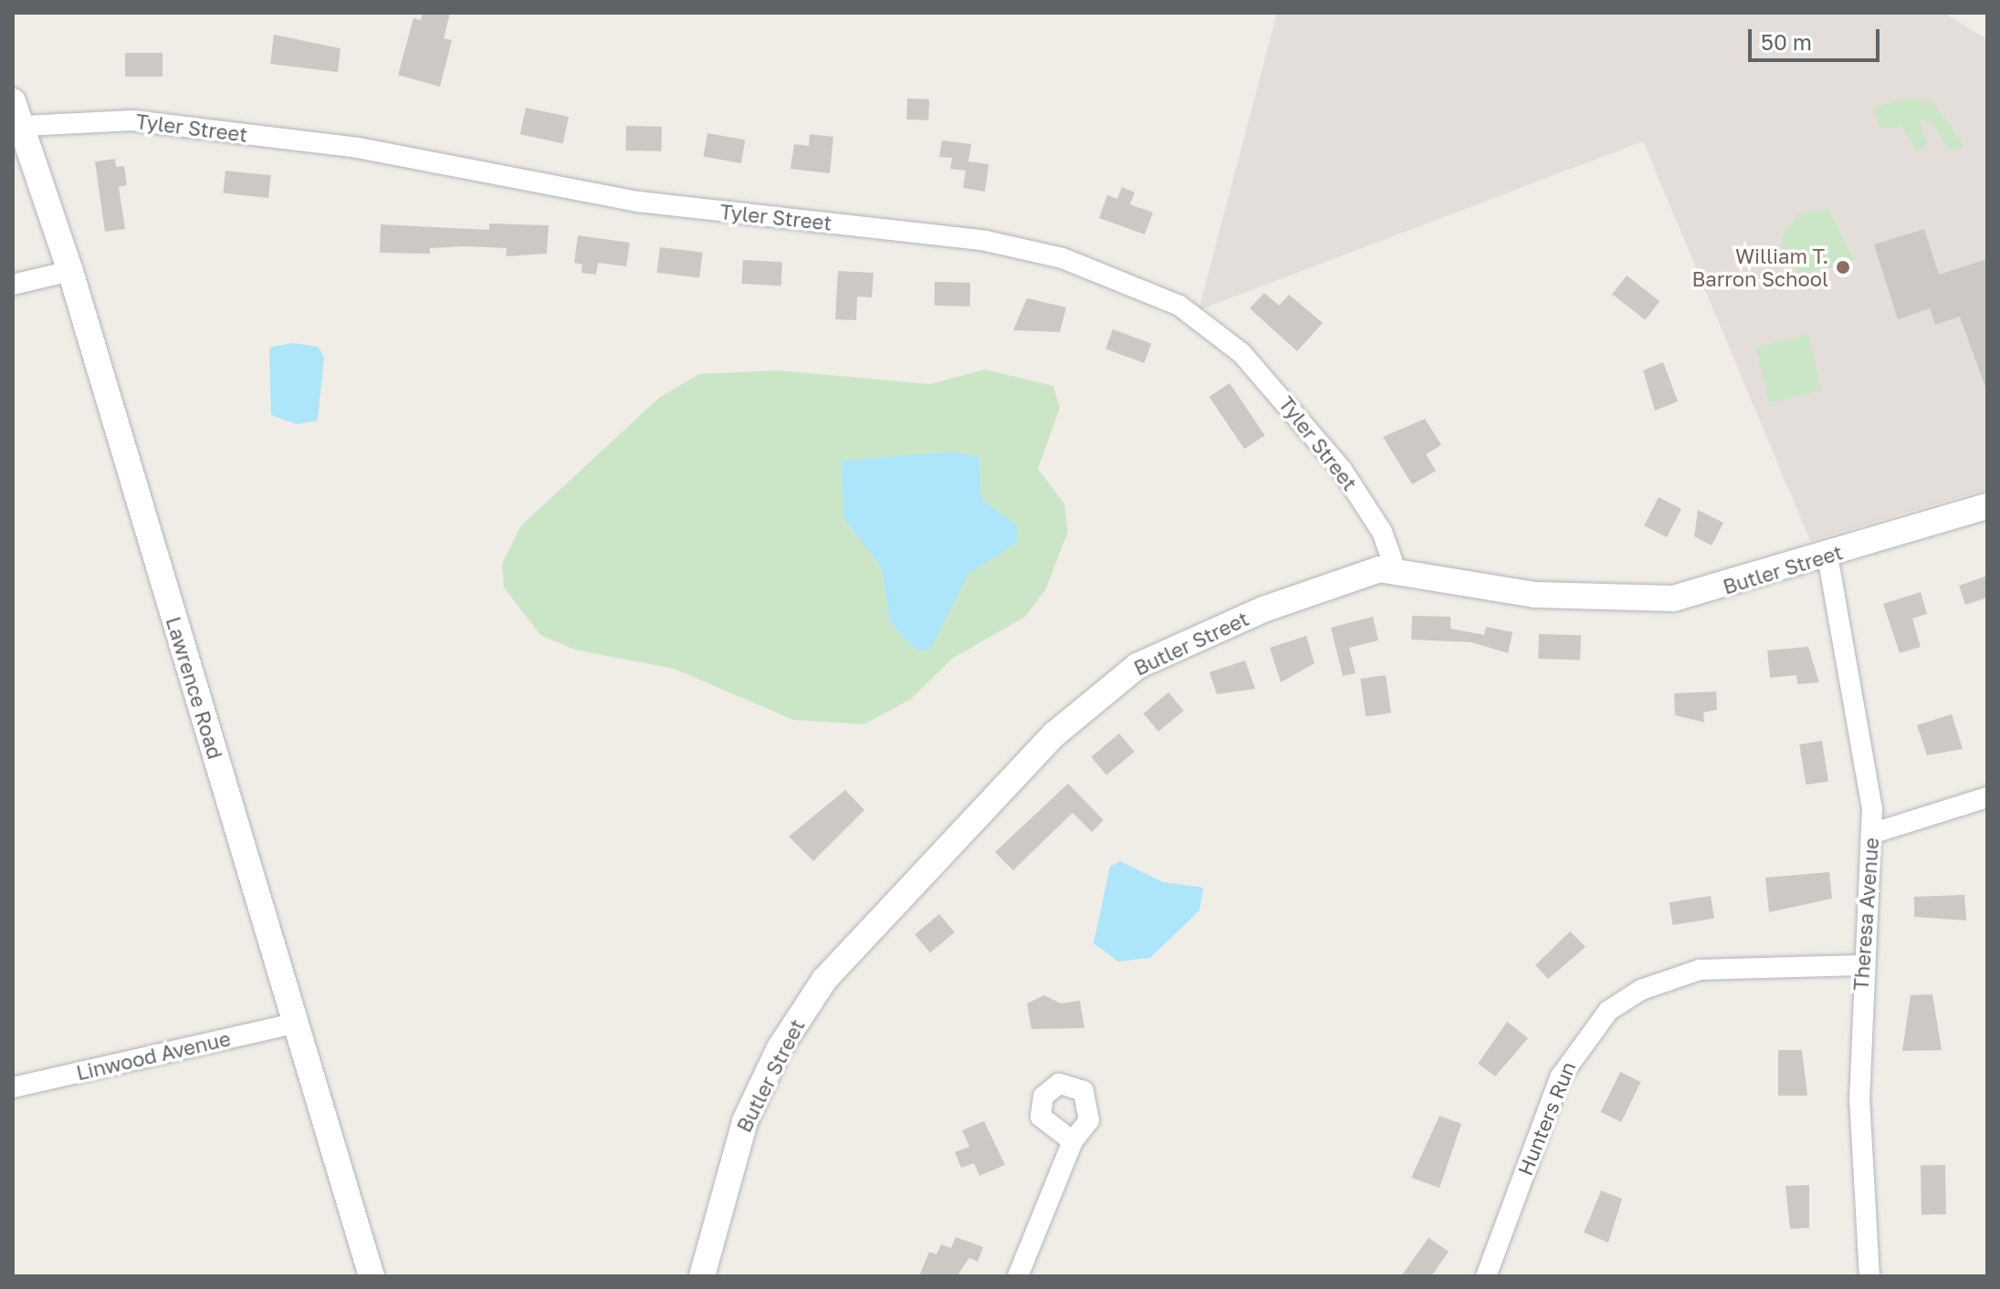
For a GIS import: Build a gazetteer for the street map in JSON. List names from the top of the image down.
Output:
{
  "streets": {
    "street": [
      "Tyler Street",
      "Butler Street",
      "Lawrence Road",
      "Theresa Avenue",
      "Linwood Avenue",
      "Hunters Run"
    ]
  },
  "crossings": [
    ["Tyler Street", "Butler Street"],
    ["Tyler Street", "Lawrence Road"],
    ["Butler Street", "Theresa Avenue"],
    ["Lawrence Road", "Linwood Avenue"],
    ["Theresa Avenue", "Hunters Run"]
  ],
  "places": ["William T. Barron School"],
  "scale_bar": "50 m"
}
